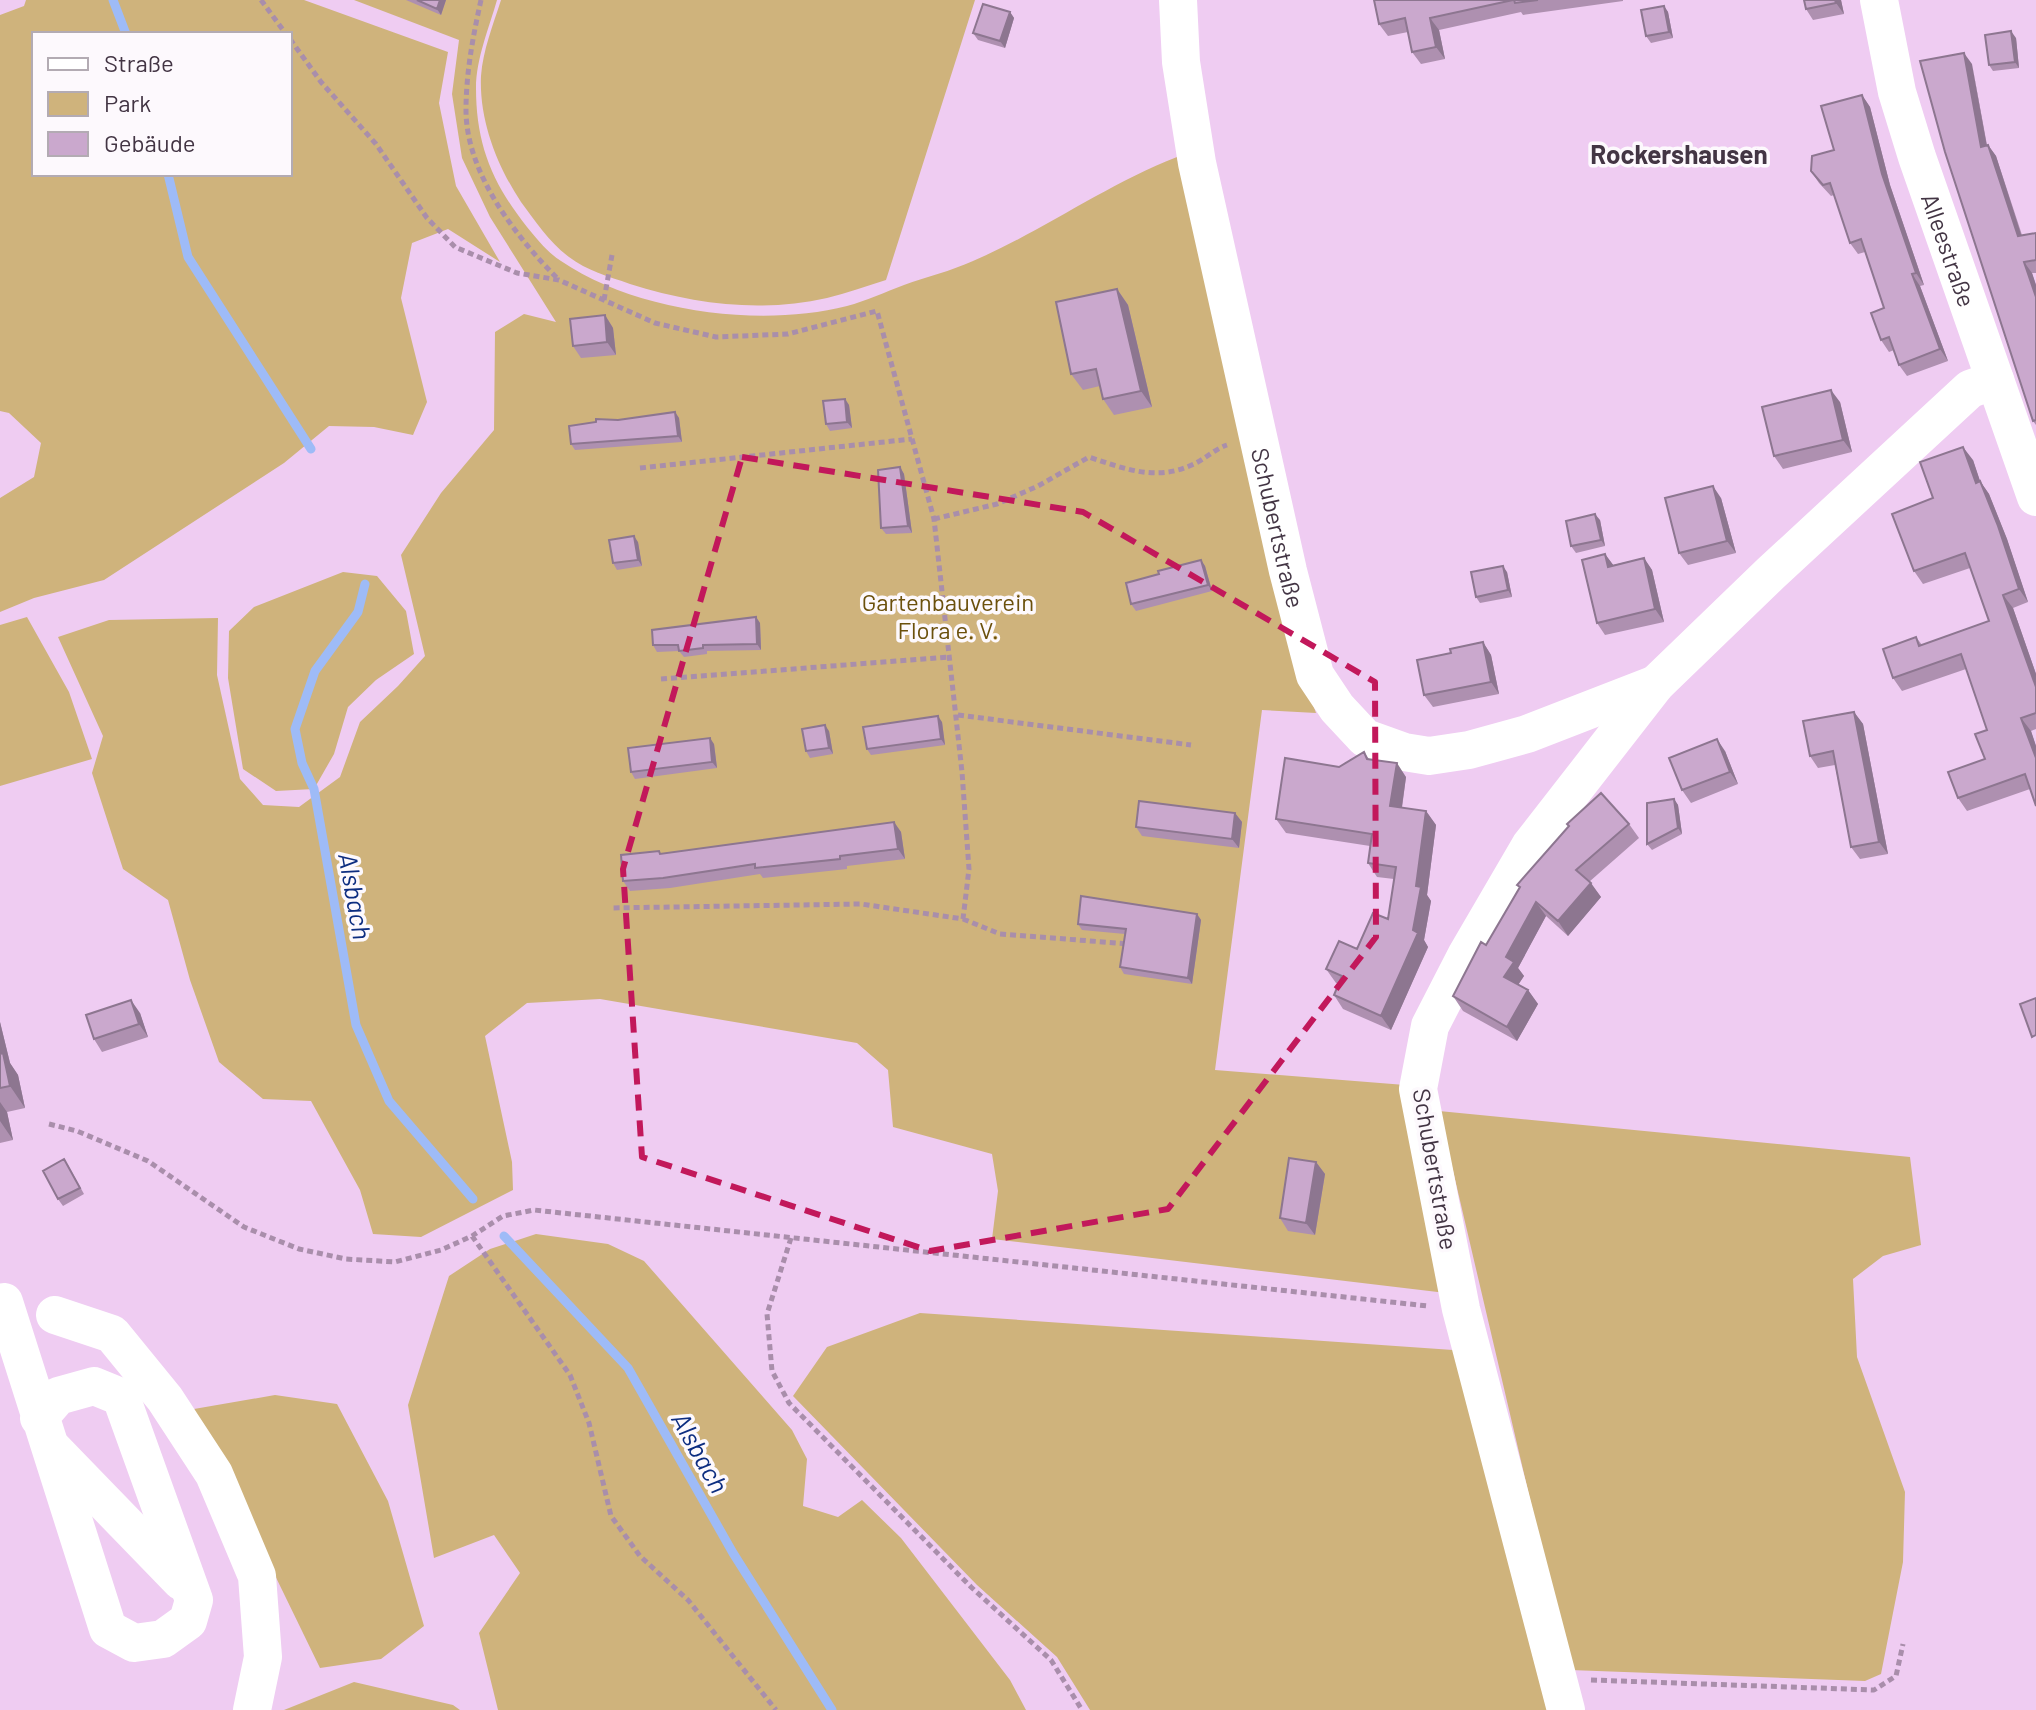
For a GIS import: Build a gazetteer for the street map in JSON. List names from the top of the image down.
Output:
{
  "streets": {
    "street": ["Alleestraße", "Schubertstraße"]
  },
  "crossings": [
    ["Alleestraße", "Schubertstraße"]
  ],
  "districts": ["Rockershausen"],
  "water": ["Alsbach"],
  "parks": ["Gartenbauverein Flora e. V."],
  "legend": ["Straße", "Park", "Gebäude"]
}
